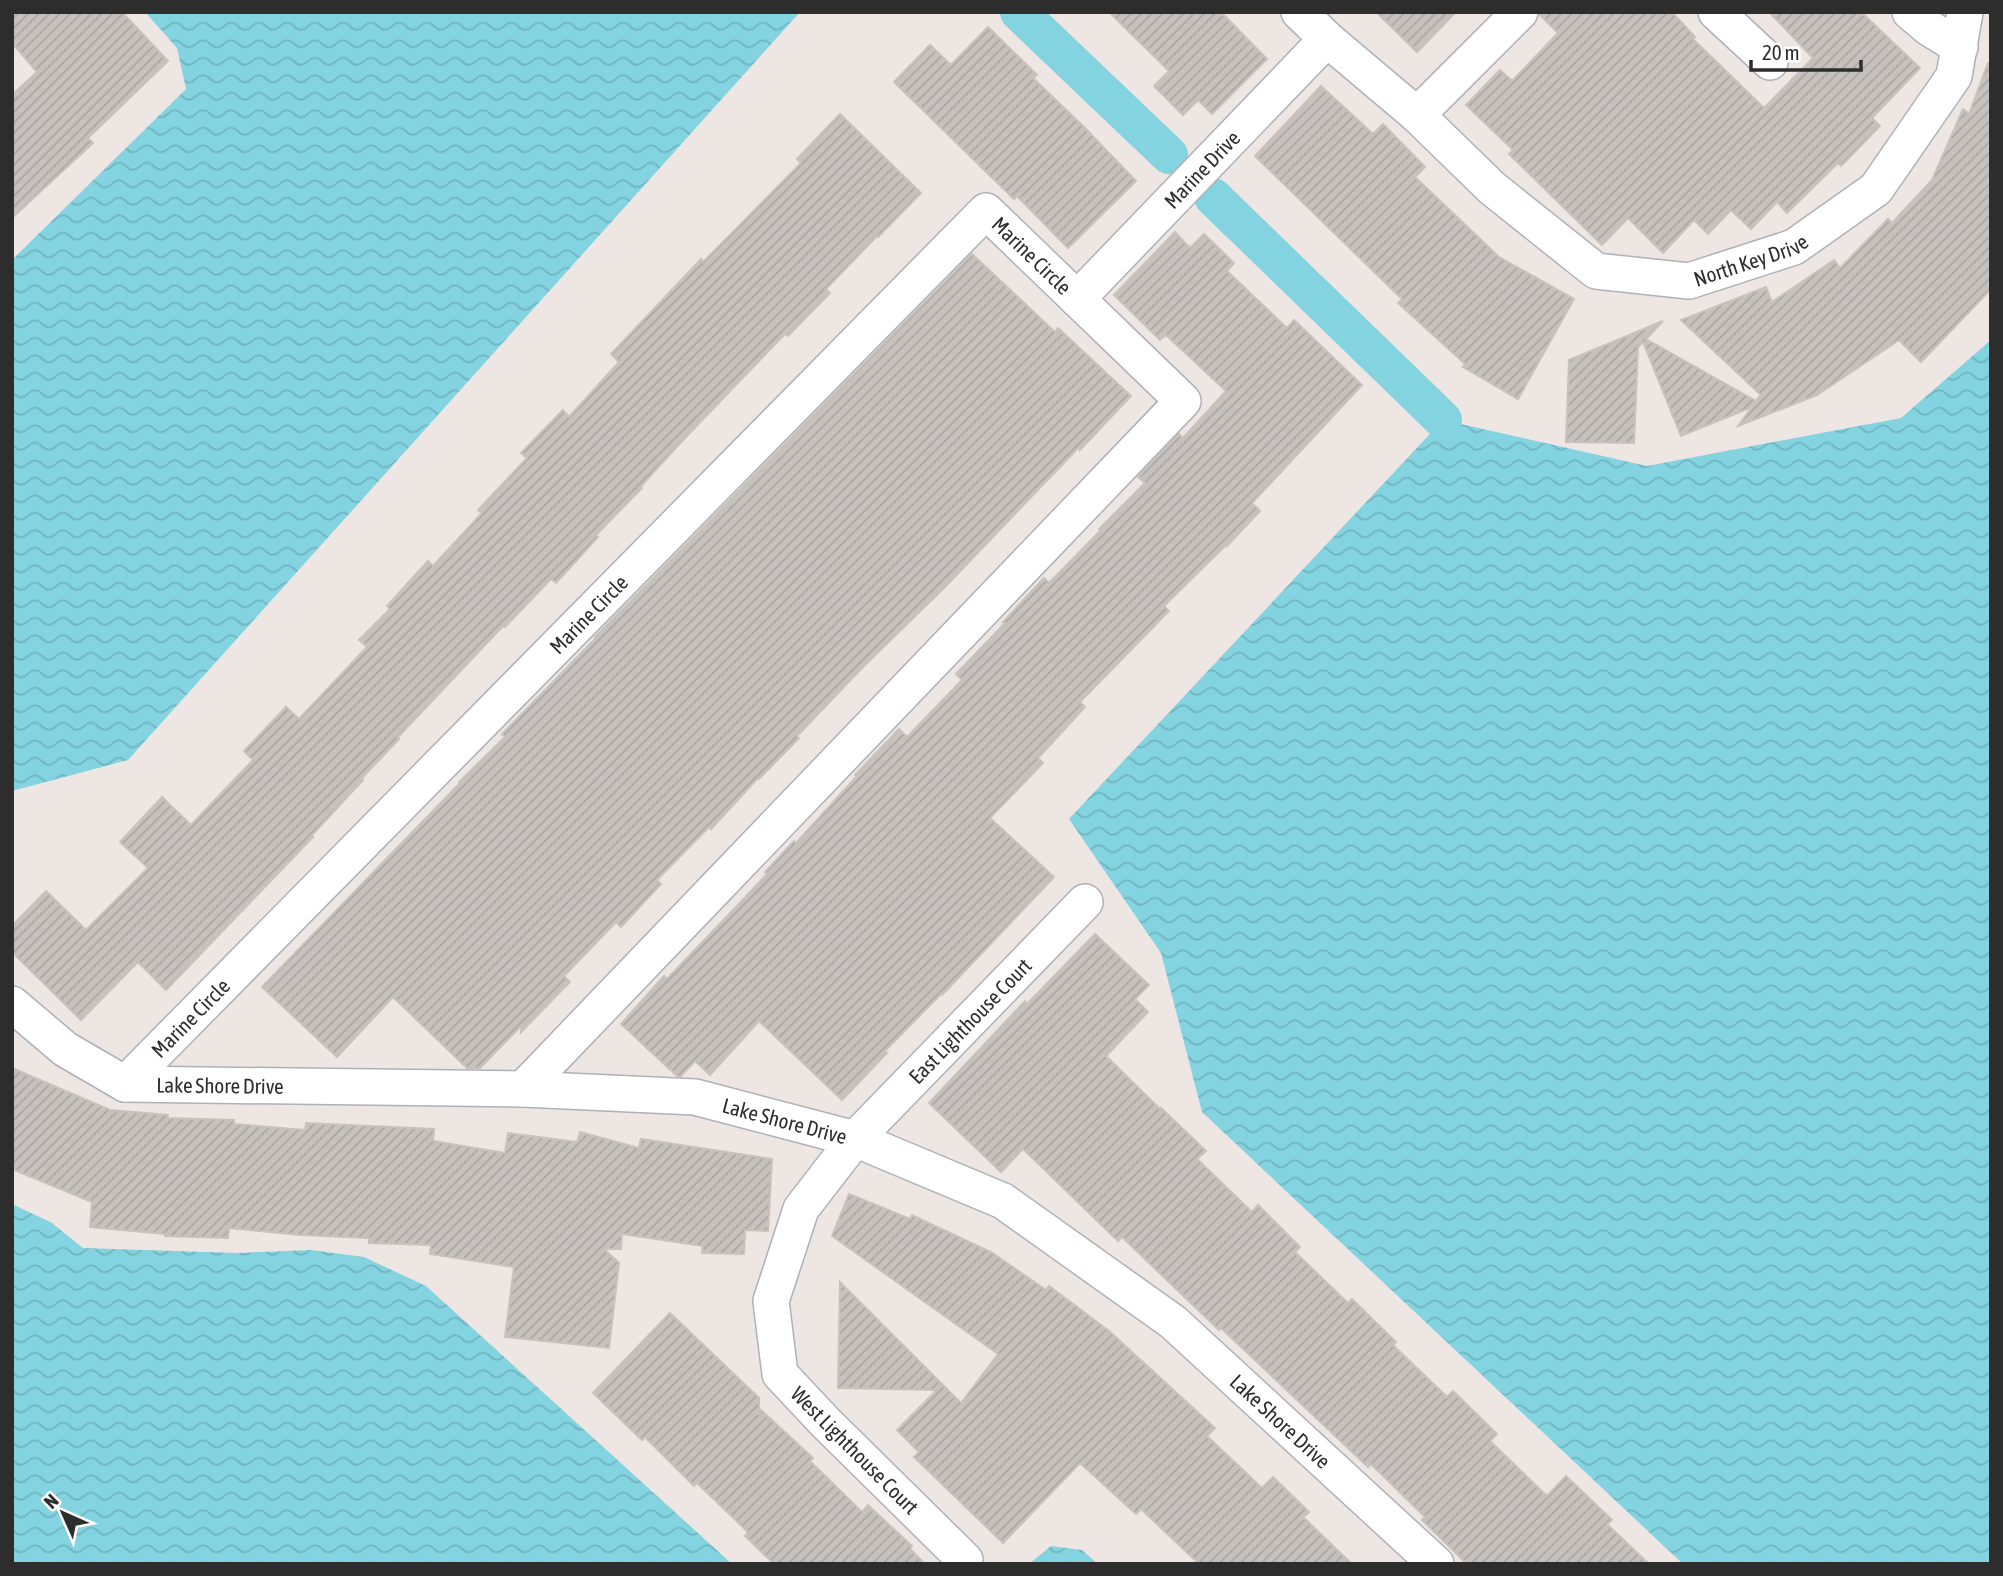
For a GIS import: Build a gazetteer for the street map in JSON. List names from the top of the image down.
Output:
{
  "streets": {
    "street": [
      "Marine Drive",
      "Marine Circle",
      "North Key Drive",
      "East Lighthouse Court",
      "Lake Shore Drive",
      "West Lighthouse Court"
    ]
  },
  "crossings": [
    ["Marine Drive", "Marine Circle"],
    ["Marine Circle", "Lake Shore Drive"],
    ["East Lighthouse Court", "Lake Shore Drive"],
    ["East Lighthouse Court", "West Lighthouse Court"],
    ["Lake Shore Drive", "West Lighthouse Court"]
  ],
  "scale_bar": "20 m",
  "north": "top left"
}
